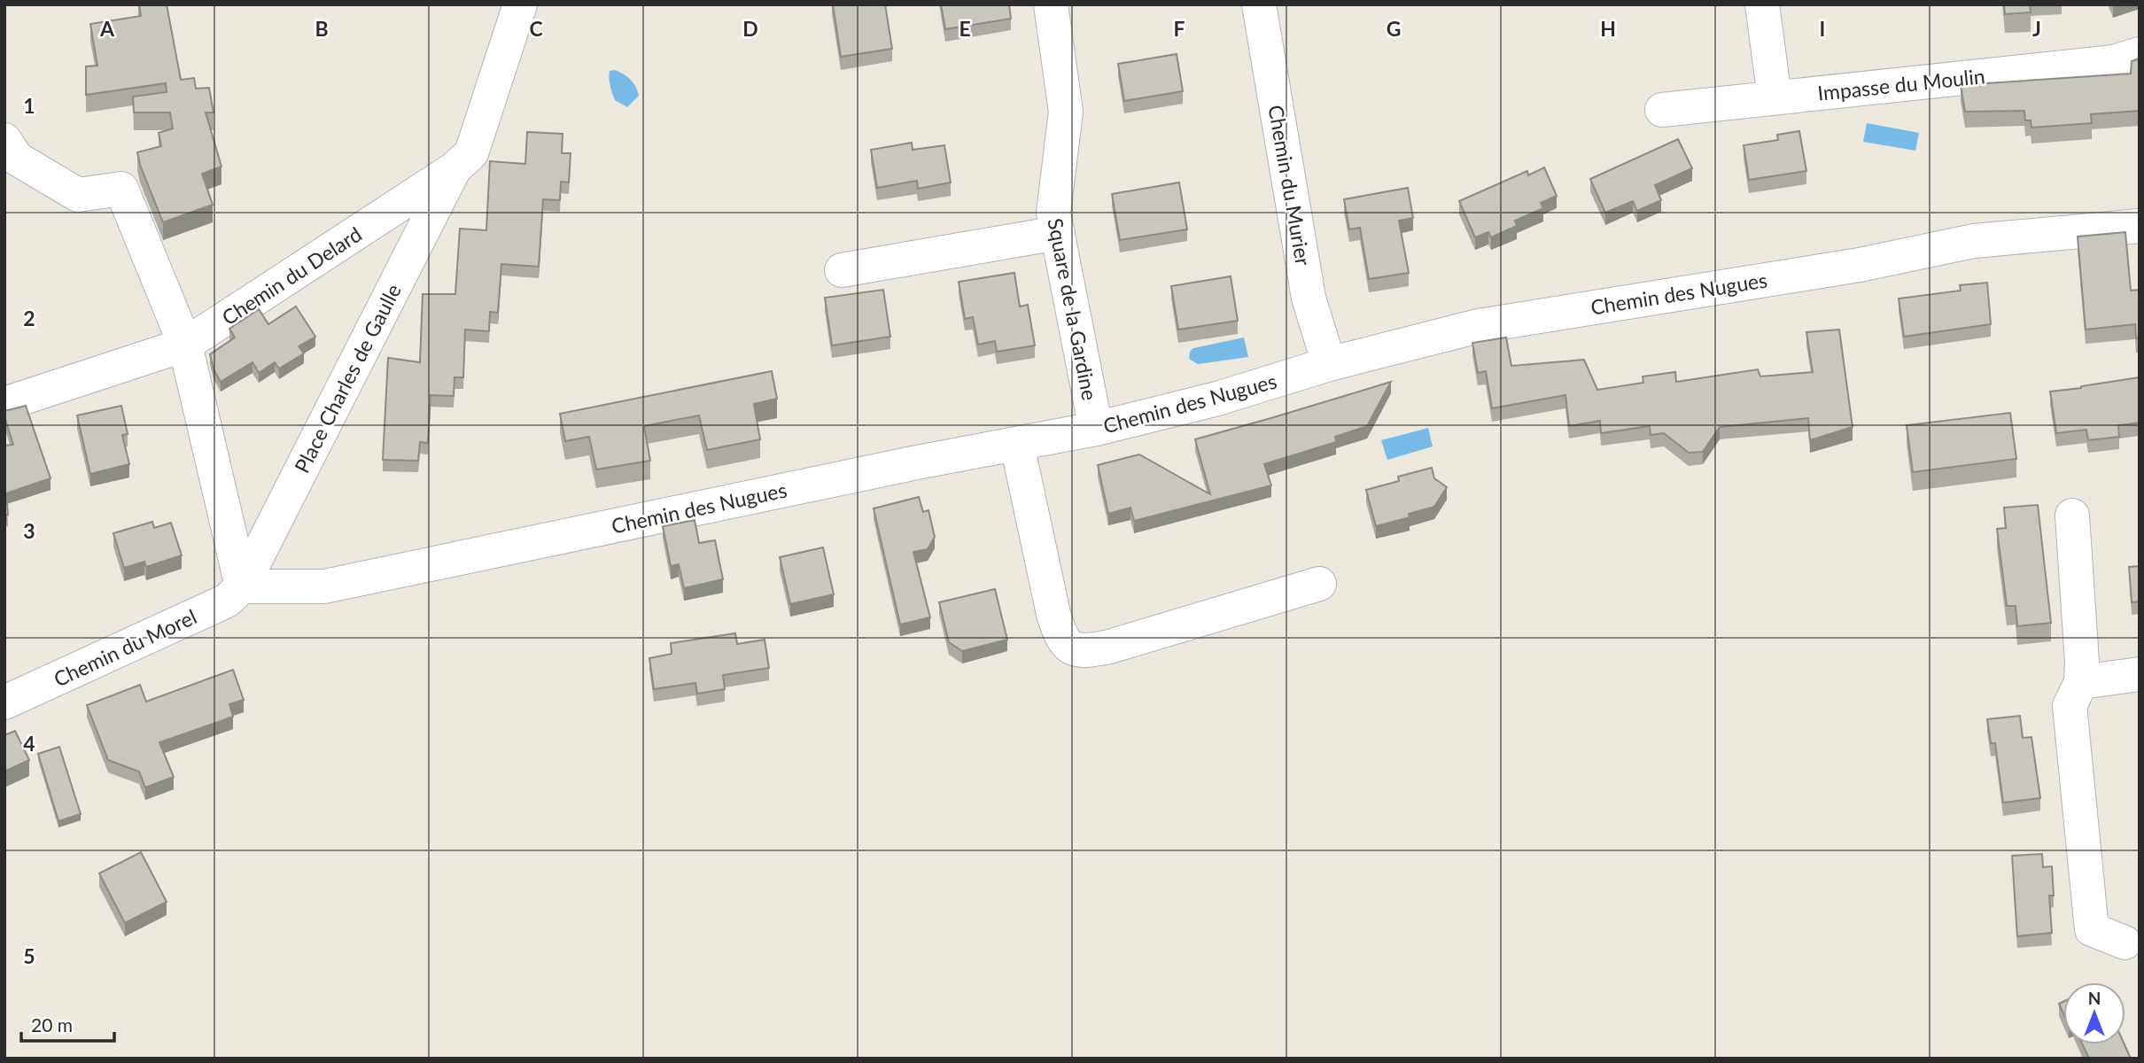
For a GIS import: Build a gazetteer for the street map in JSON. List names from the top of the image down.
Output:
{
  "streets": {
    "street": [
      "Impasse du Moulin",
      "Chemin du Murier",
      "Chemin du Delard",
      "Chemin des Nugues",
      "Square de la Gardine",
      "Place Charles de Gaulle",
      "Chemin du Morel"
    ]
  },
  "crossings": [
    ["Chemin du Murier", "Chemin des Nugues"],
    ["Chemin du Delard", "Place Charles de Gaulle"],
    ["Chemin des Nugues", "Square de la Gardine"],
    ["Chemin des Nugues", "Place Charles de Gaulle"],
    ["Chemin des Nugues", "Chemin du Morel"],
    ["Place Charles de Gaulle", "Chemin du Morel"]
  ],
  "scale_bar": "20 m",
  "north": "top",
  "grid": {
    "columns": [
      "A",
      "B",
      "C",
      "D",
      "E",
      "F",
      "G",
      "H",
      "I",
      "J"
    ],
    "rows": [
      "1",
      "2",
      "3",
      "4",
      "5"
    ]
  }
}
